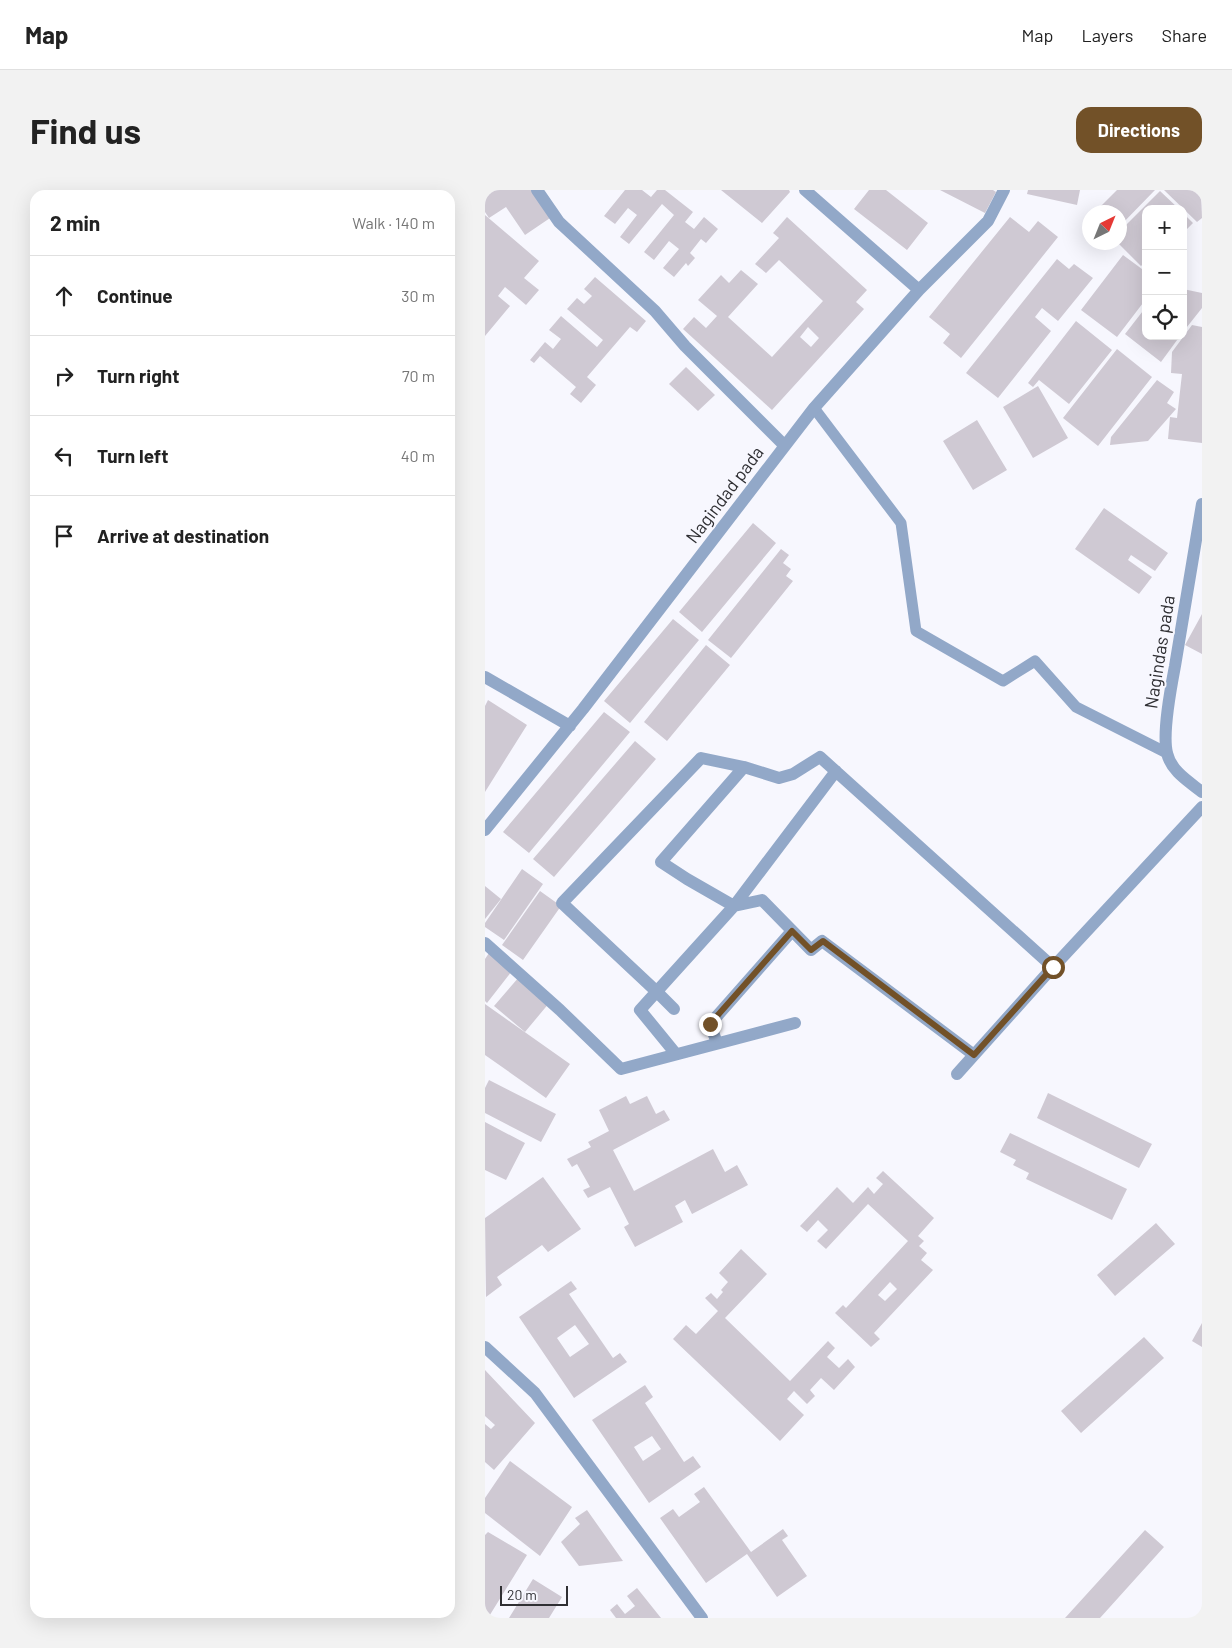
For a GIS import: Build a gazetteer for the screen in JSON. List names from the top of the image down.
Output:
{
  "streets": {
    "street": ["Nagindad pada", "Nagindas pada"]
  },
  "scale_bar": "20 m",
  "north": "top right",
  "page": {
    "header": "Map",
    "nav": ["Map", "Layers", "Share"],
    "buttons": "Directions",
    "title": "Find us",
    "heading": ["2 min", "Walk · 140 m"],
    "map_buttons": ["+", "−"],
    "list": [
      ["Continue", "30 m"],
      ["Turn right", "70 m"],
      ["Turn left", "40 m"],
      "Arrive at destination"
    ],
    "scale": "20 m"
  }
}
